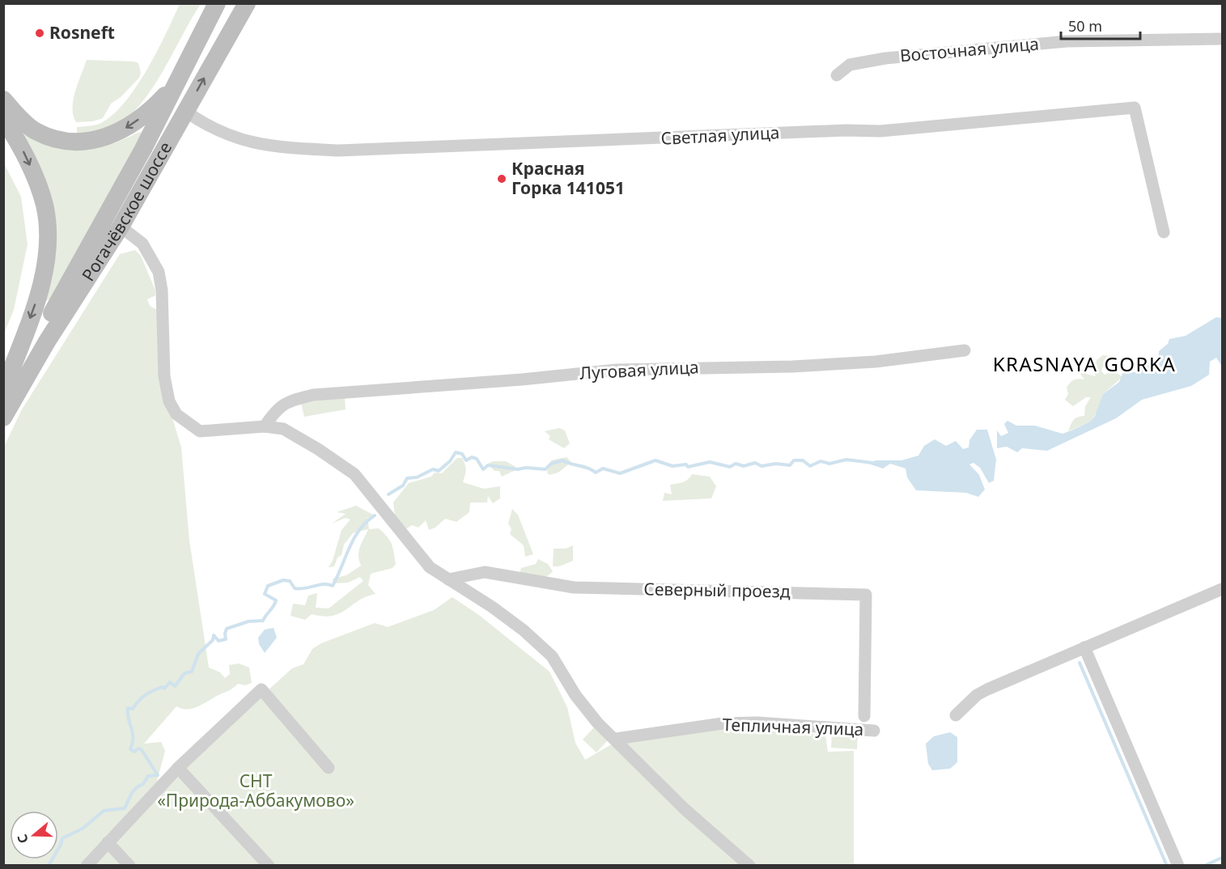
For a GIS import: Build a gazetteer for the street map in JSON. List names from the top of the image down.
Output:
{
  "streets": {
    "main road": ["Рогачёвское шоссе"],
    "street": [
      "Восточная улица",
      "Светлая улица",
      "Луговая улица",
      "Северный проезд",
      "Тепличная улица"
    ]
  },
  "crossings": [
    ["Светлая улица", "Рогачёвское шоссе"]
  ],
  "districts": ["KRASNAYA GORKA"],
  "parks": ["СНТ «Природа-Аббакумово»"],
  "places": ["Rosneft", "Красная Горка 141051"],
  "scale_bar": "50 m",
  "north": "left"
}
